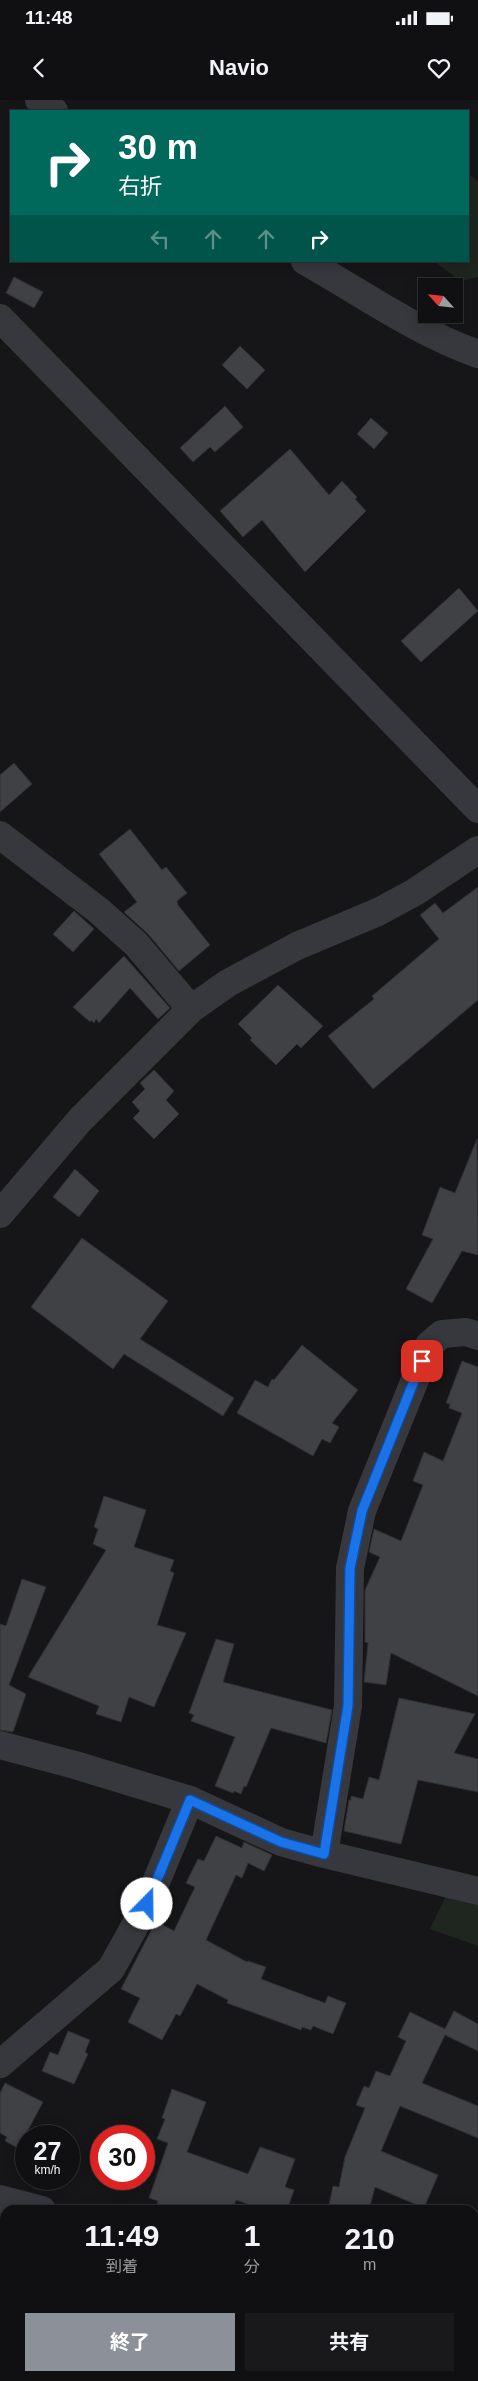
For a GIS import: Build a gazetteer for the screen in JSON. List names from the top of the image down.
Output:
{
  "north": "top left",
  "page": {
    "status": "11:48",
    "header": "Navio",
    "turn": ["30 m", "右折"],
    "speed": "27 km/h",
    "limit": "30",
    "eta": [
      "11:49",
      "到着",
      "1",
      "分",
      "210",
      "m"
    ],
    "buttons": ["終了", "共有"]
  }
}
